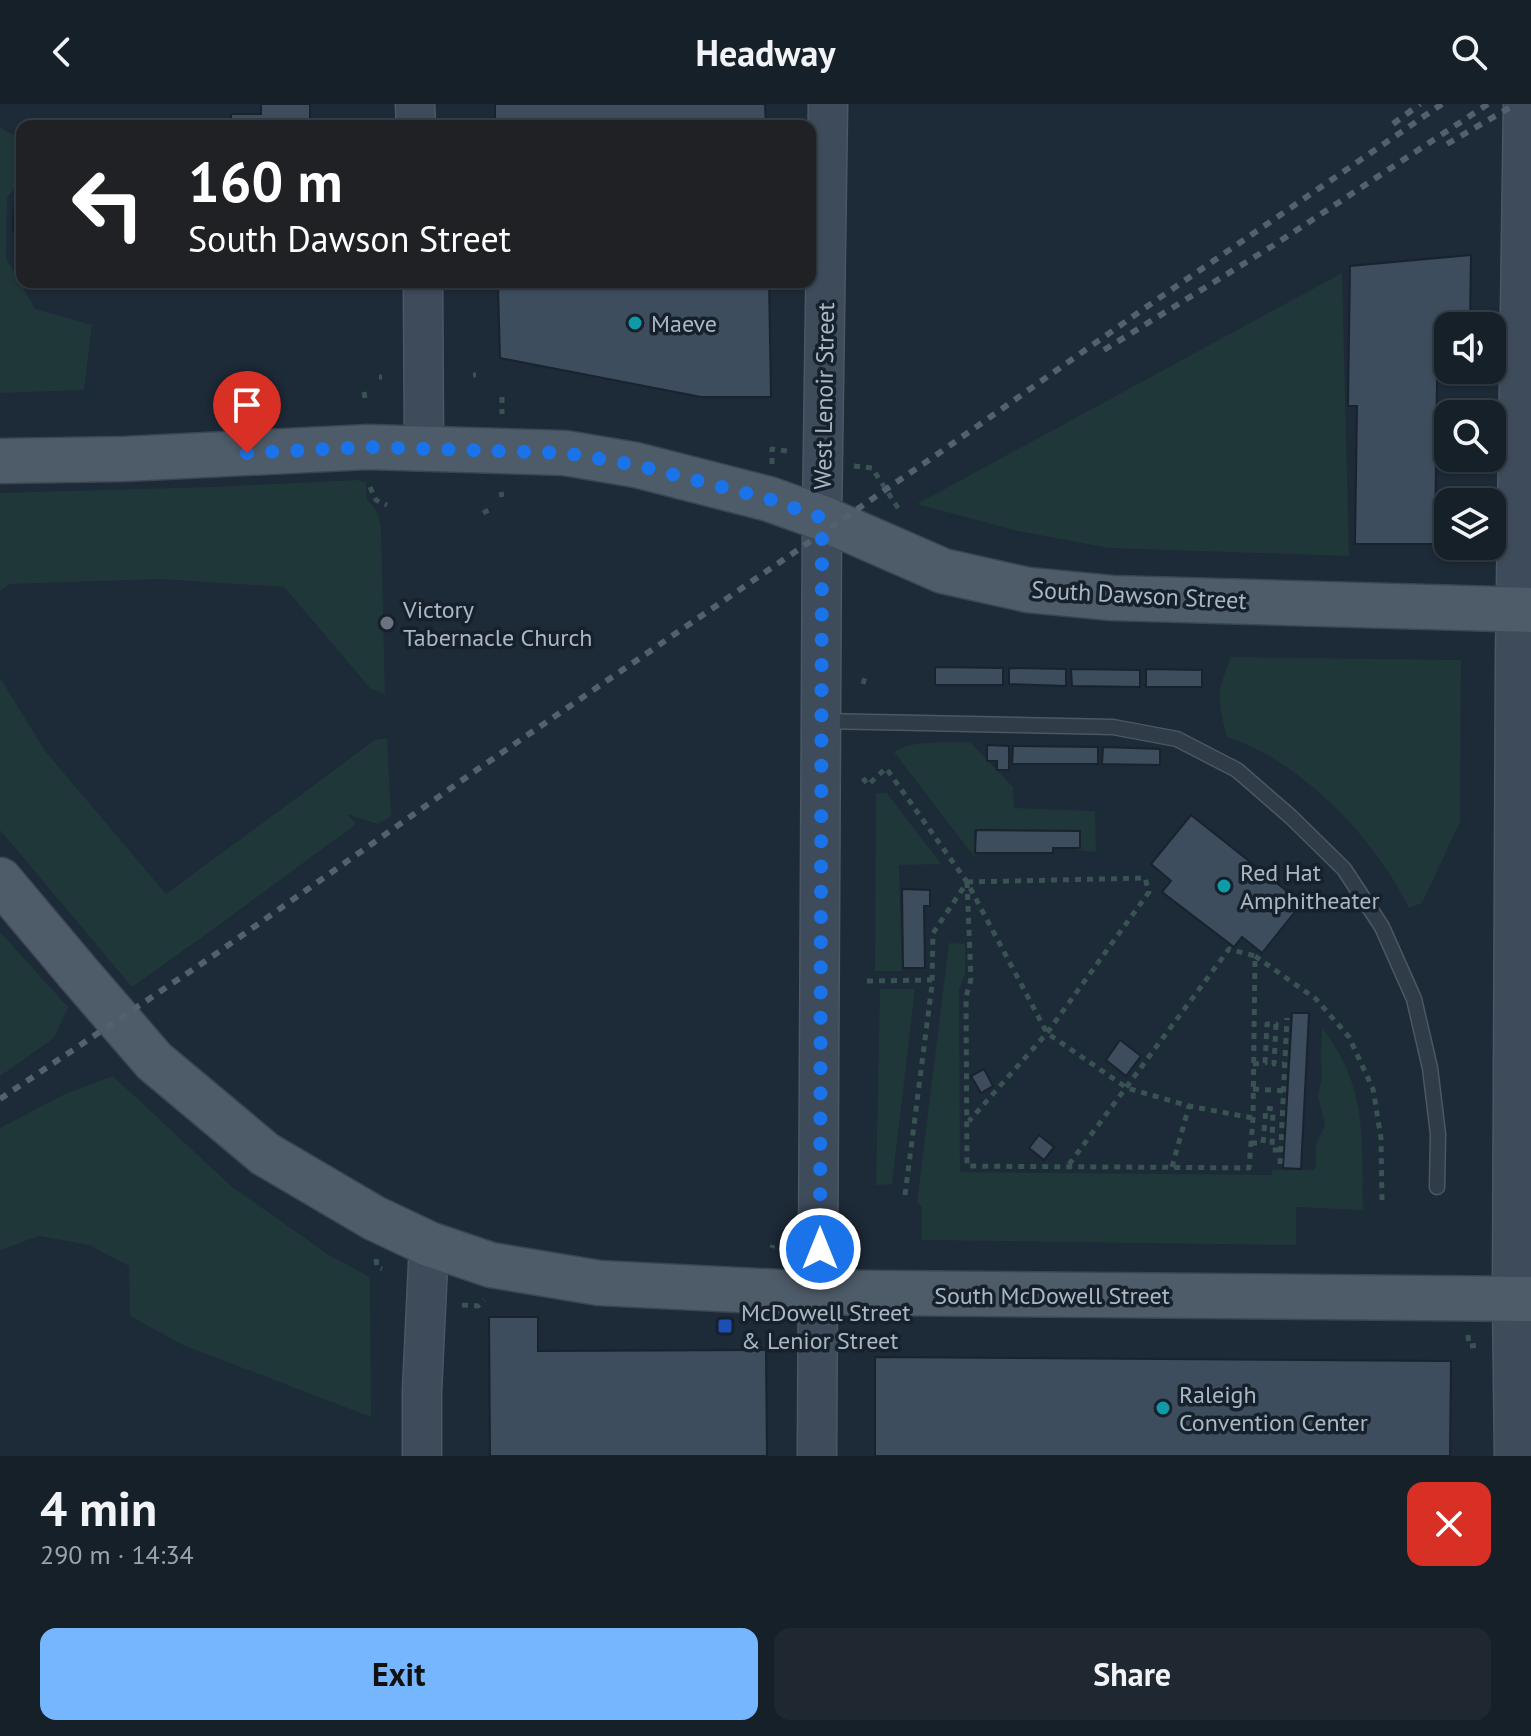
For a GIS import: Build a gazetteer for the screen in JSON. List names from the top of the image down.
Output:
{
  "streets": {
    "main road": ["South Dawson Street", "South McDowell Street"],
    "street": ["West Lenoir Street"]
  },
  "crossings": [
    ["West Lenoir Street", "South Dawson Street"],
    ["West Lenoir Street", "South McDowell Street"]
  ],
  "places": {
    "other": [
      "Maeve",
      "Victory Tabernacle Church",
      "Red Hat Amphitheater",
      "Raleigh Convention Center"
    ],
    "transit": ["McDowell Street & Lenior Street"]
  },
  "page": {
    "header": "Headway",
    "turn": ["160 m", "South Dawson Street"],
    "heading": ["4 min", "290 m · 14:34"],
    "buttons": ["Exit", "Share"]
  }
}
